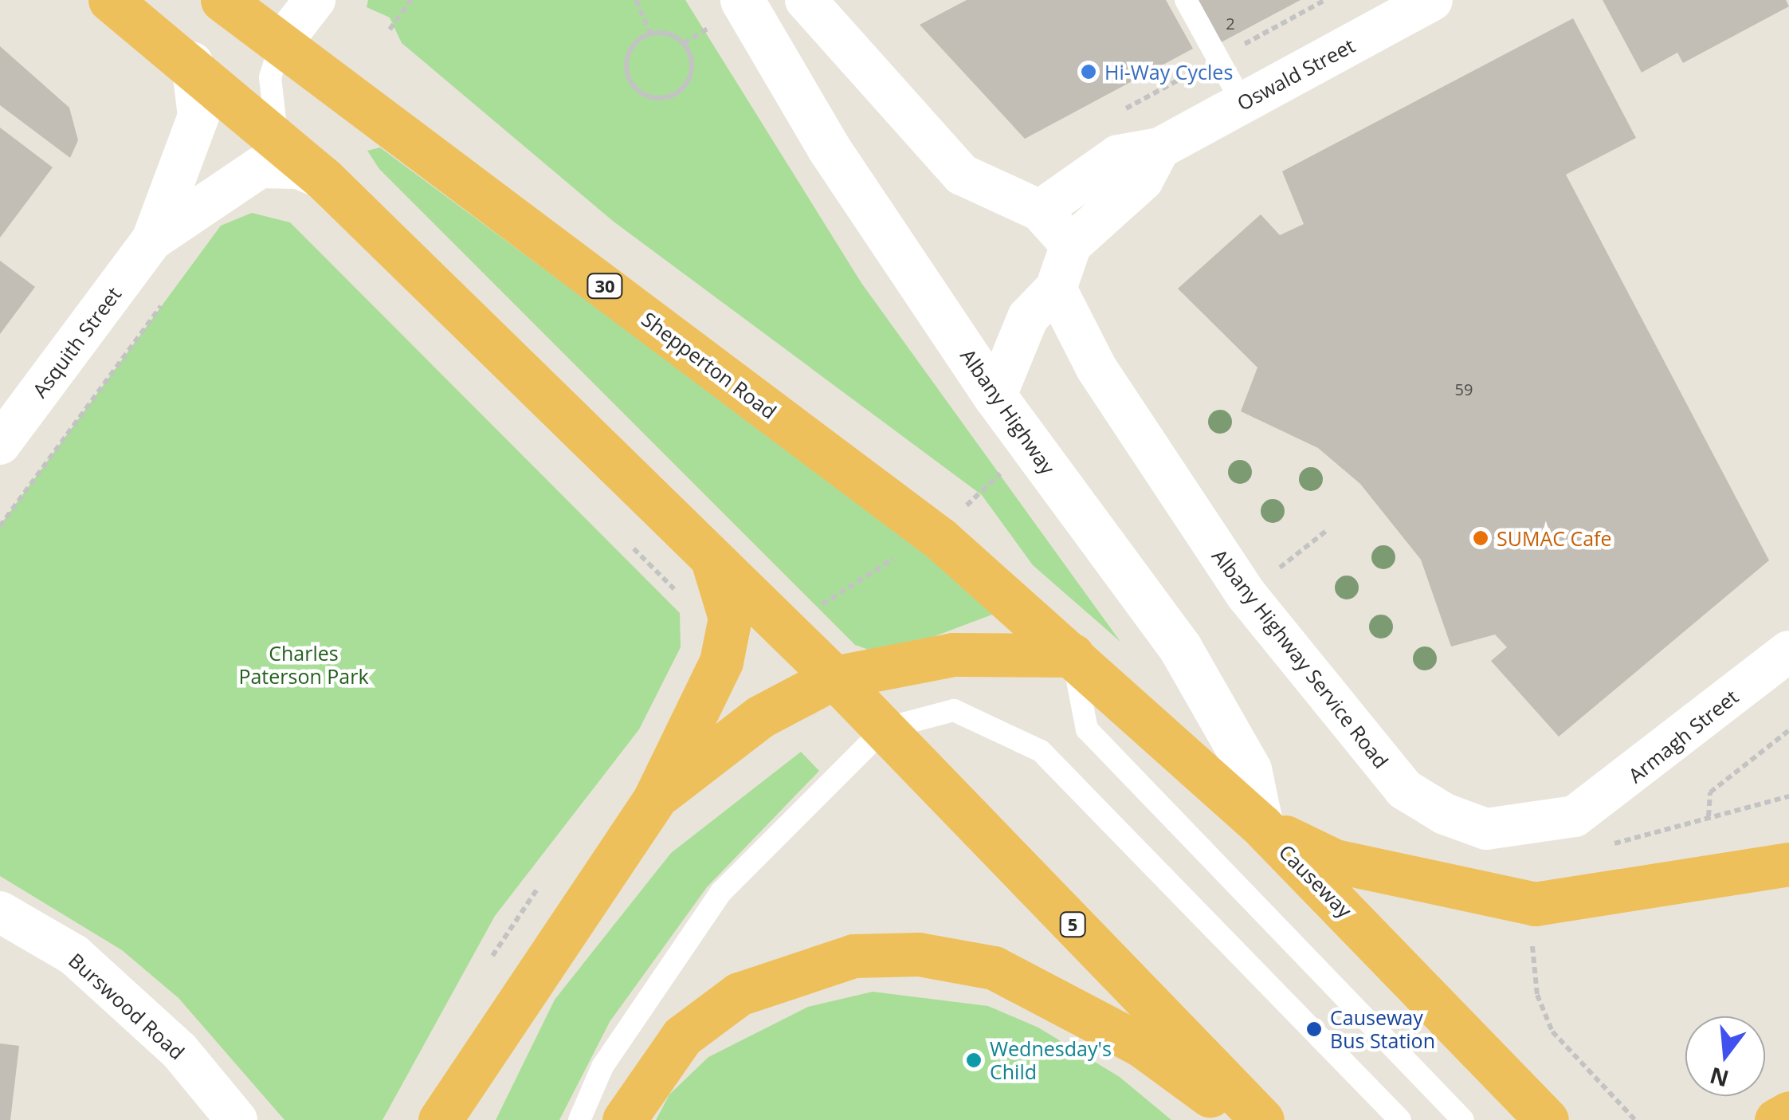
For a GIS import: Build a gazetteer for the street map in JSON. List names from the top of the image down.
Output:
{
  "streets": {
    "highway": [
      "30",
      "Shepperton Road",
      "Causeway",
      "5"
    ],
    "main road": ["Albany Highway"],
    "street": [
      "Oswald Street",
      "Asquith Street",
      "Albany Highway Service Road",
      "Armagh Street",
      "Burswood Road"
    ]
  },
  "crossings": [
    ["Shepperton Road", "Causeway"],
    ["Albany Highway", "Causeway"],
    ["Albany Highway Service Road", "Armagh Street"]
  ],
  "parks": ["Charles Paterson Park"],
  "places": [
    "Hi-Way Cycles",
    "SUMAC Cafe",
    "Causeway Bus Station",
    "Wednesday's Child"
  ],
  "house_numbers": ["2", "59"],
  "north": "bottom"
}
